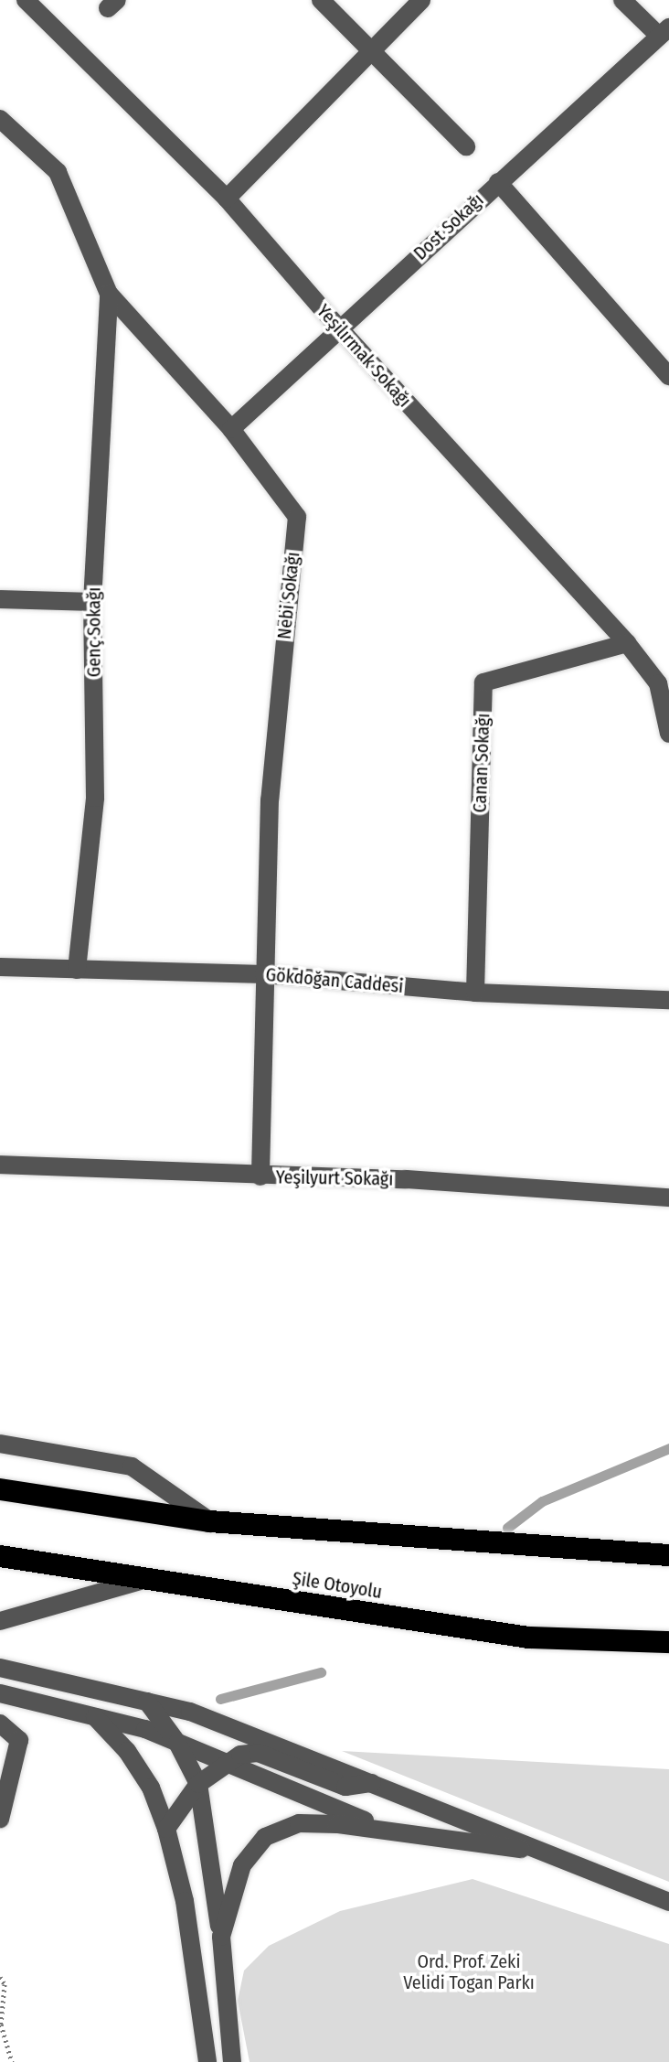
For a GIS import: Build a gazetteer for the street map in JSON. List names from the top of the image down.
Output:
{
  "streets": {
    "highway": ["Şile Otoyolu"],
    "street": [
      "Dost Sokağı",
      "Yeşilırmak Sokağı",
      "Nebi Sokağı",
      "Genç Sokağı",
      "Canan Sokağı",
      "Gökdoğan Caddesi",
      "Yeşilyurt Sokağı"
    ]
  },
  "crossings": [
    ["Dost Sokağı", "Yeşilırmak Sokağı"],
    ["Dost Sokağı", "Nebi Sokağı"],
    ["Yeşilırmak Sokağı", "Canan Sokağı"],
    ["Nebi Sokağı", "Genç Sokağı"],
    ["Nebi Sokağı", "Gökdoğan Caddesi"],
    ["Nebi Sokağı", "Yeşilyurt Sokağı"],
    ["Genç Sokağı", "Gökdoğan Caddesi"],
    ["Canan Sokağı", "Gökdoğan Caddesi"]
  ],
  "parks": ["Ord. Prof. Zeki Velidi Togan Parkı"]
}
